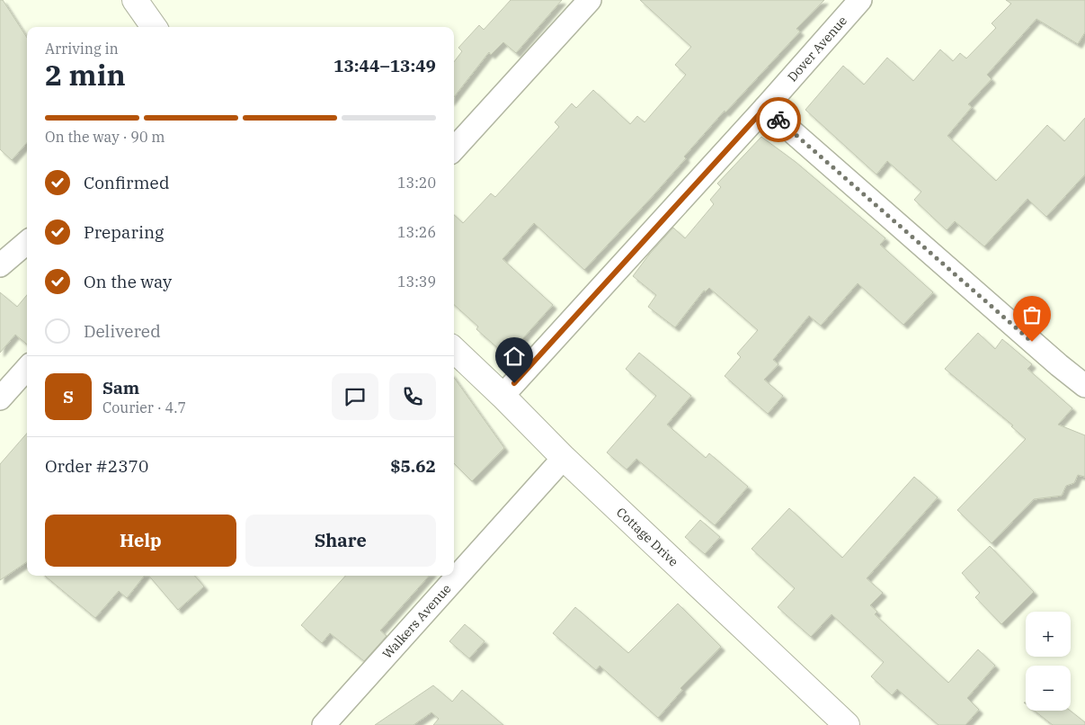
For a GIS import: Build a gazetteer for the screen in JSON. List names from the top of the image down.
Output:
{
  "streets": {
    "street": ["Dover Avenue", "Cottage Drive", "Walkers Avenue"]
  },
  "crossings": [
    ["Dover Avenue", "Cottage Drive"],
    ["Cottage Drive", "Walkers Avenue"]
  ],
  "page": {
    "heading": ["2 min", "Arriving in", "13:44–13:49"],
    "panel": [
      "Sam",
      "Courier · 4.7",
      "Order #2370",
      "$5.62"
    ],
    "bar": "On the way · 90 m",
    "list": [
      ["Confirmed", "13:20"],
      ["Preparing", "13:26"],
      ["On the way", "13:39"],
      "Delivered"
    ],
    "round": "S",
    "buttons": ["Help", "Share"],
    "map_buttons": ["+", "−"]
  }
}
